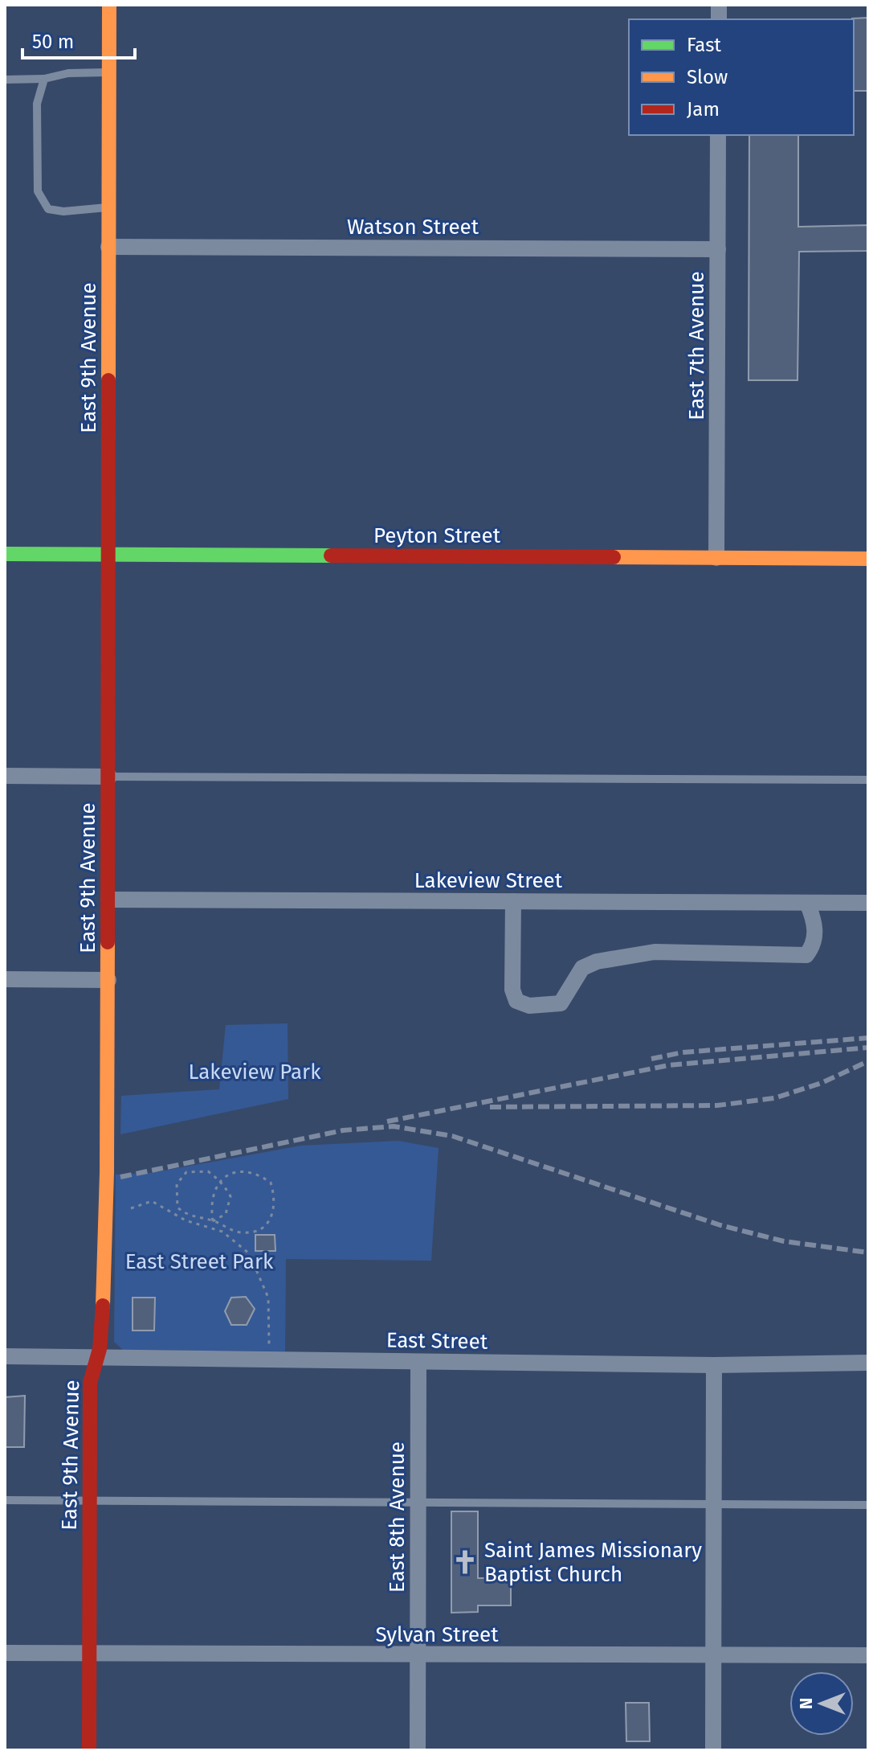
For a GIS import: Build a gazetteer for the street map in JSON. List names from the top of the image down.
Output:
{
  "streets": {
    "street": [
      "Watson Street",
      "East 7th Avenue",
      "East 9th Avenue",
      "Peyton Street",
      "Lakeview Street",
      "East Street",
      "East 8th Avenue",
      "Sylvan Street"
    ]
  },
  "crossings": [
    ["Watson Street", "East 7th Avenue"],
    ["Watson Street", "East 9th Avenue"],
    ["East 7th Avenue", "Peyton Street"],
    ["East 9th Avenue", "Peyton Street"],
    ["East 9th Avenue", "Lakeview Street"],
    ["East 9th Avenue", "East Street"],
    ["East 9th Avenue", "Sylvan Street"],
    ["East Street", "East 8th Avenue"],
    ["East 8th Avenue", "Sylvan Street"]
  ],
  "parks": ["Lakeview Park", "East Street Park"],
  "places": {
    "church": ["Saint James Missionary Baptist Church"]
  },
  "legend": ["Fast", "Slow", "Jam"],
  "scale_bar": "50 m",
  "north": "left"
}
